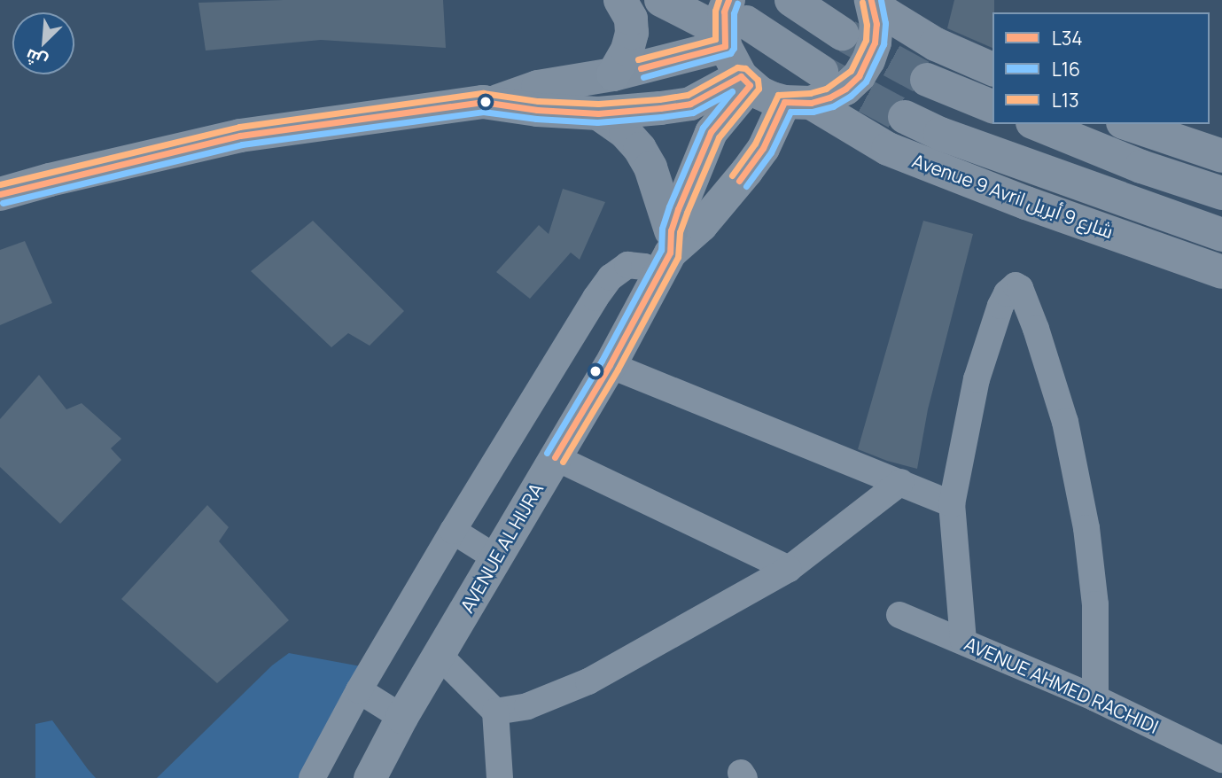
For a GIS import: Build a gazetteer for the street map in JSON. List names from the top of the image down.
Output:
{
  "streets": {
    "highway": ["Avenue 9 Avril شارع 9 أبريل"],
    "street": ["AVENUE AL HIJRA", "AVENUE AHMED RACHIDI"]
  },
  "crossings": [
    ["Avenue 9 Avril شارع 9 أبريل", "AVENUE AL HIJRA"]
  ],
  "lines": ["transit line L34", "transit line L16", "transit line L13"],
  "legend": ["L34", "L16", "L13"],
  "north": "bottom left"
}
